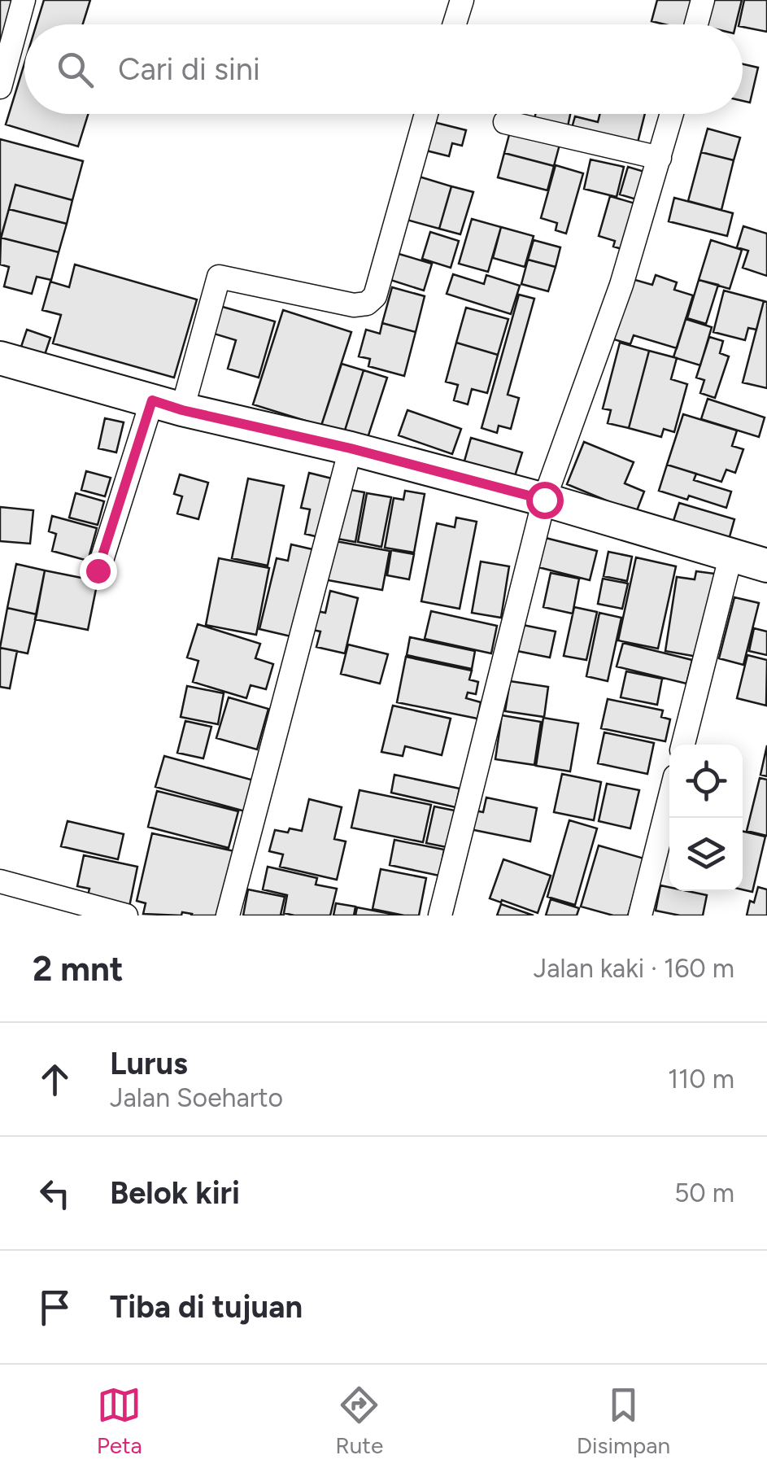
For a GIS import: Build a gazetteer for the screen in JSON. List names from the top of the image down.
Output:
{
  "page": {
    "search": "Cari di sini",
    "heading": ["2 mnt", "Jalan kaki · 160 m"],
    "list": [
      ["Lurus", "Jalan Soeharto", "110 m"],
      ["Belok kiri", "50 m"],
      "Tiba di tujuan"
    ],
    "nav": ["Peta", "Rute", "Disimpan"]
  }
}
